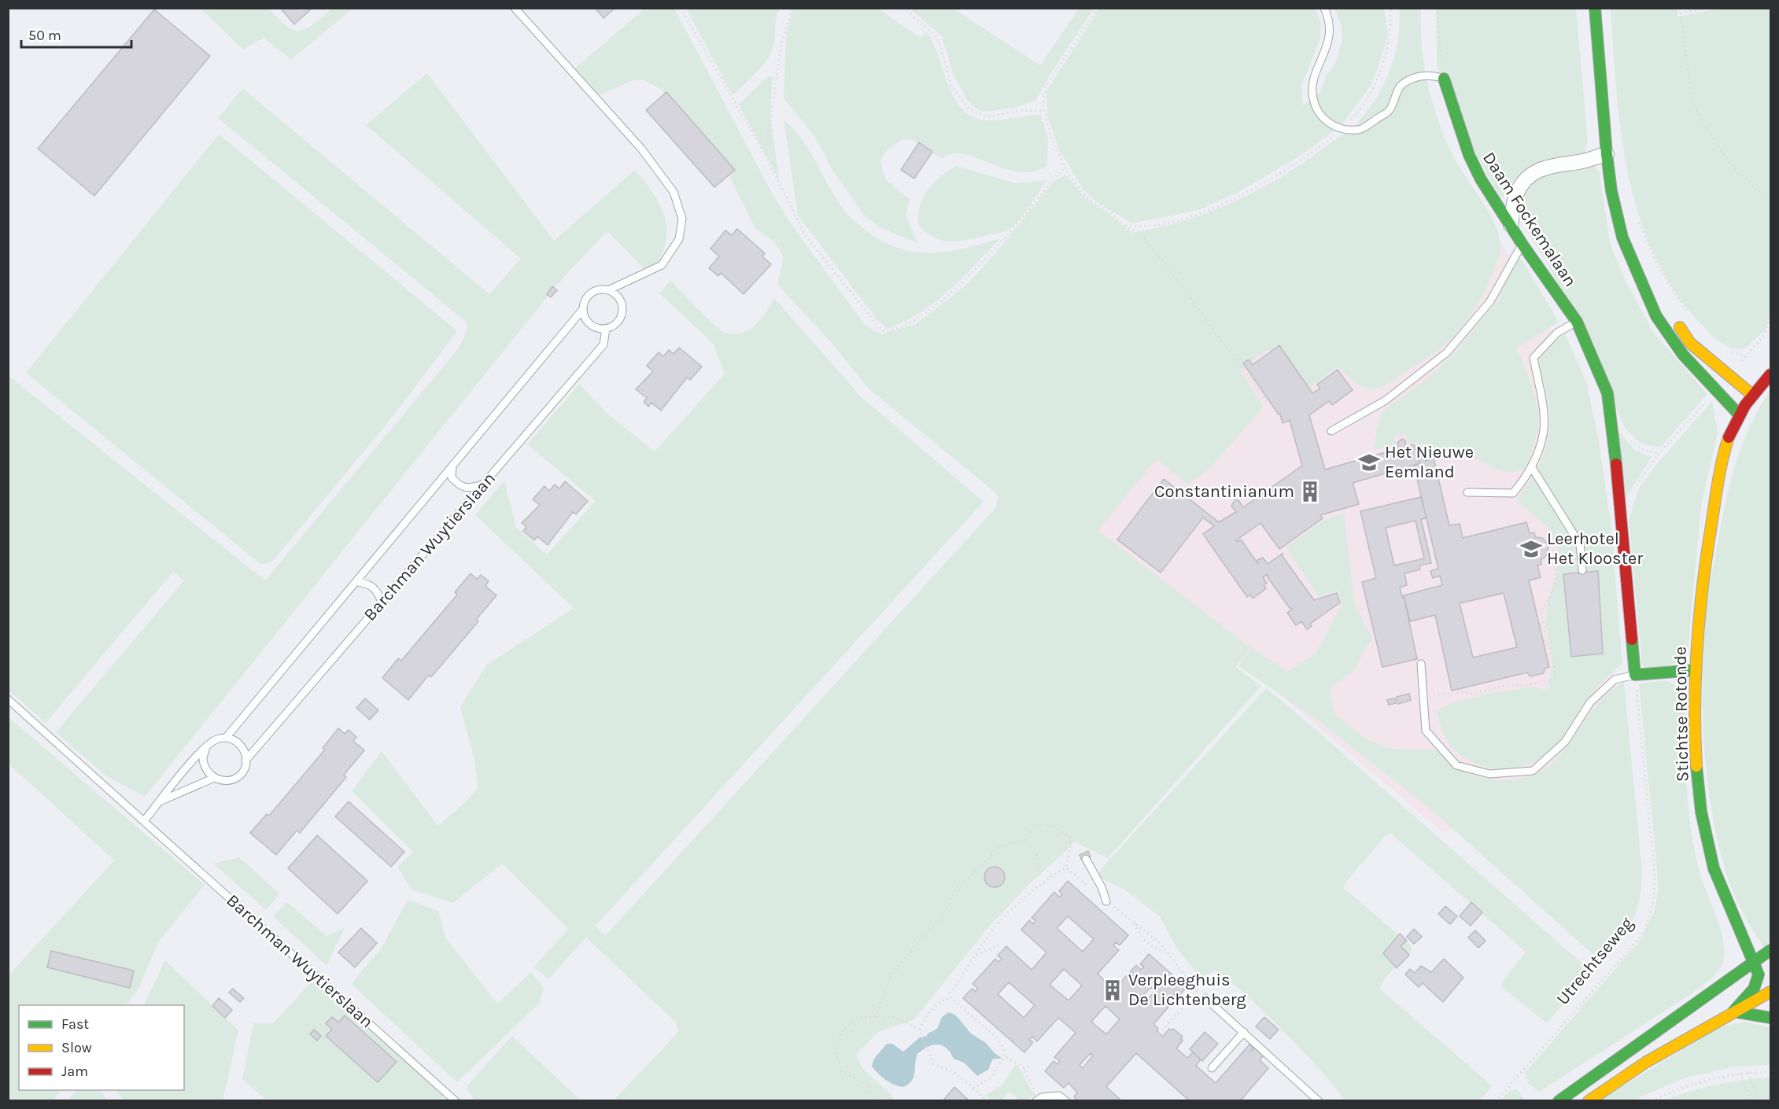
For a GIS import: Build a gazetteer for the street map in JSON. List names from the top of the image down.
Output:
{
  "streets": {
    "main road": ["Daam Fockemalaan", "Stichtse Rotonde"],
    "lane": ["Barchman Wuytierslaan"],
    "path": ["Utrechtseweg"]
  },
  "crossings": [
    ["Daam Fockemalaan", "Utrechtseweg"]
  ],
  "places": {
    "school or university": ["Het Nieuwe Eemland", "Leerhotel Het Klooster"],
    "building": ["Constantinianum", "Verpleeghuis De Lichtenberg"]
  },
  "legend": ["Fast", "Slow", "Jam"],
  "scale_bar": "50 m"
}
